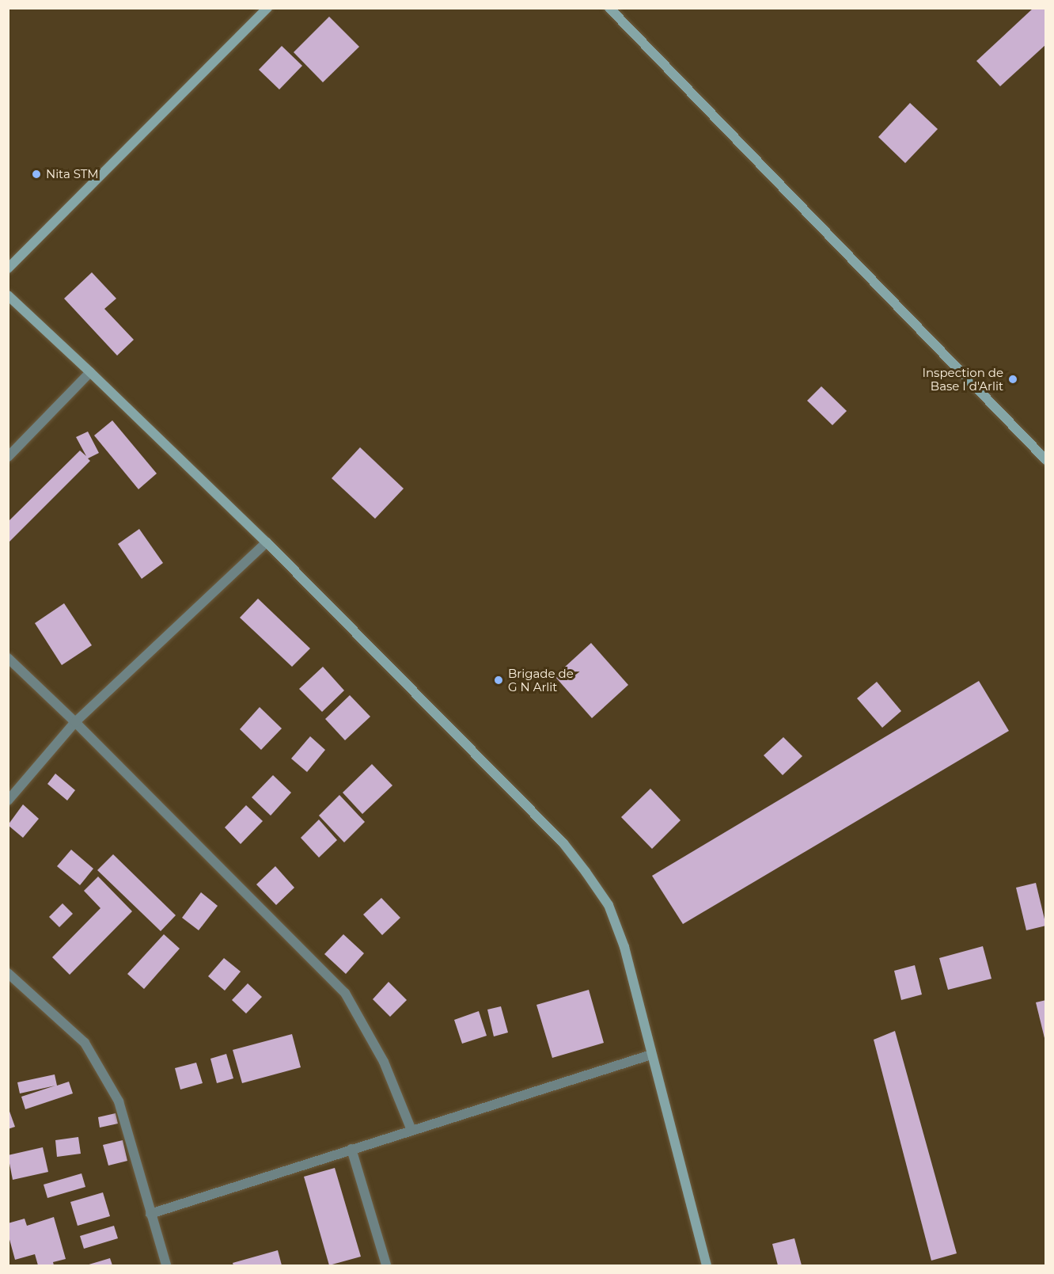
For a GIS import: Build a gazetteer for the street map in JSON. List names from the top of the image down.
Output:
{
  "places": ["Nita STM", "Inspection de Base I d'Arlit", "Brigade de G N Arlit"]
}
